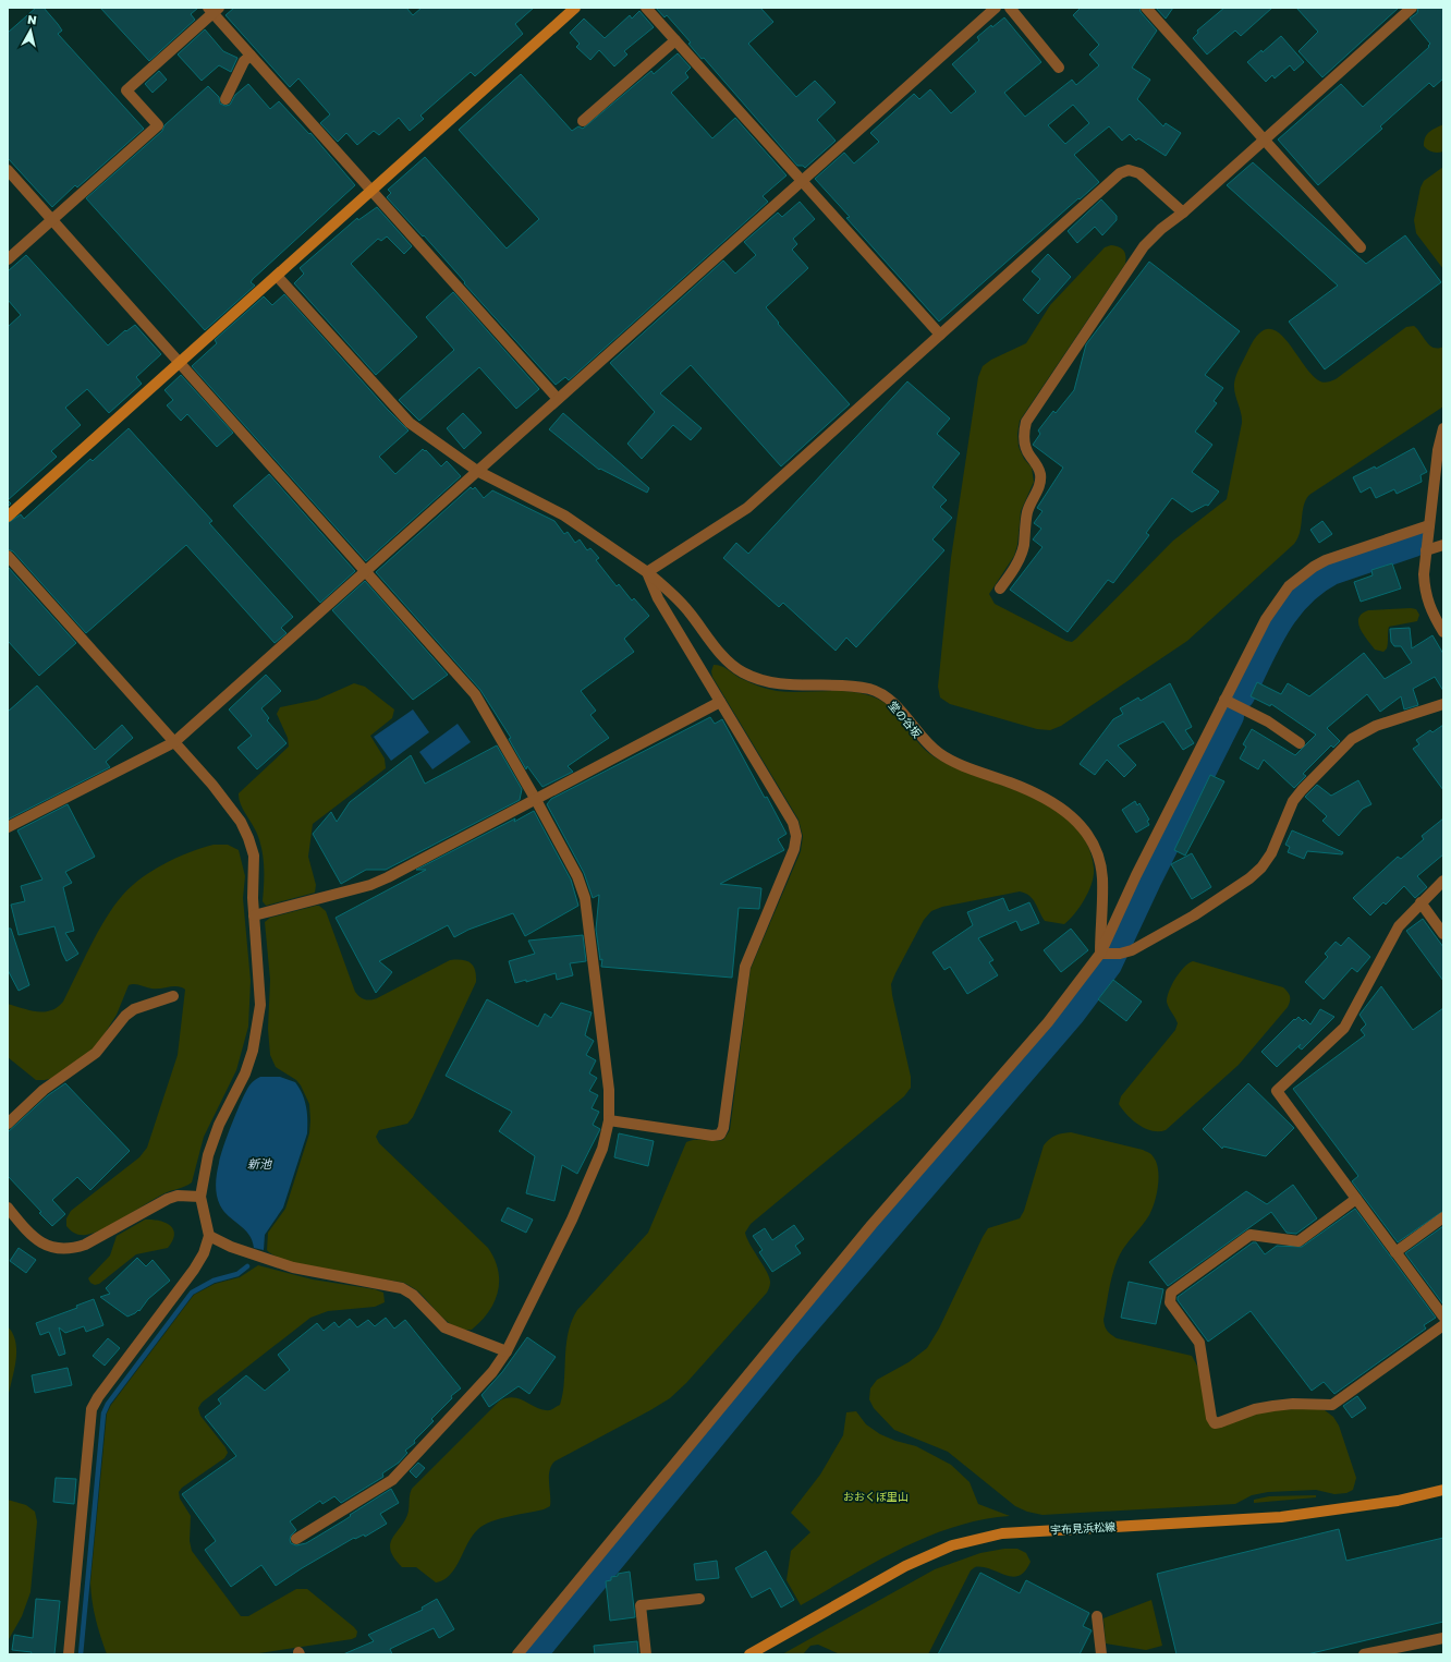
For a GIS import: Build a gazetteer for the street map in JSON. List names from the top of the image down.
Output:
{
  "streets": {
    "street": ["堂の谷坂", "宇布見浜松線"]
  },
  "water": ["新池"],
  "parks": ["おおくぼ里山"],
  "north": "top"
}
